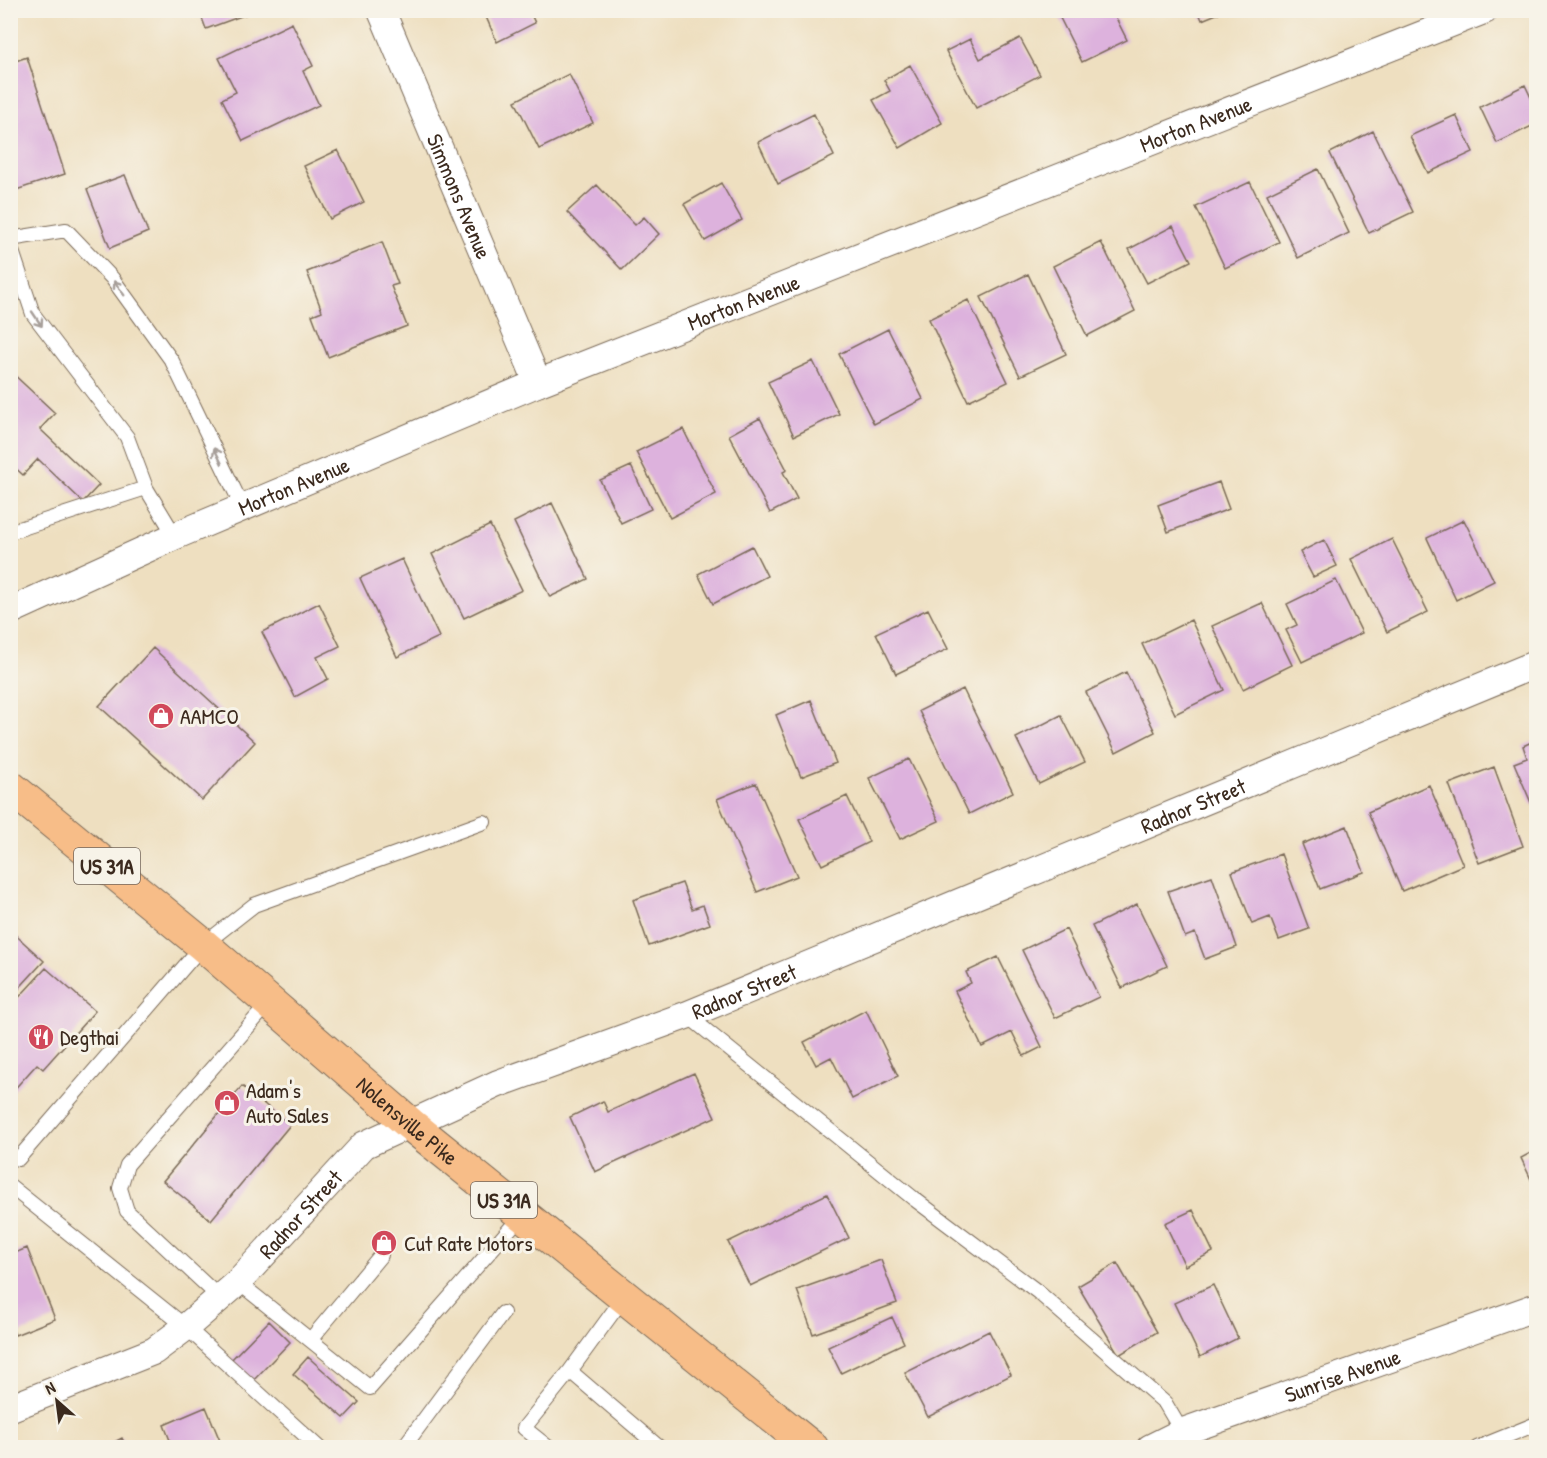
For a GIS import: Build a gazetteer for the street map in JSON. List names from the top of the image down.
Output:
{
  "streets": {
    "main road": ["US 31A", "Nolensville Pike"],
    "street": [
      "Morton Avenue",
      "Simmons Avenue",
      "Radnor Street",
      "Sunrise Avenue"
    ]
  },
  "crossings": [
    ["Morton Avenue", "Simmons Avenue"],
    ["Radnor Street", "Nolensville Pike"]
  ],
  "places": {
    "shop": ["AAMCO", "Adam's Auto Sales", "Cut Rate Motors"],
    "restaurant": ["Degthai"]
  },
  "north": "top left"
}
